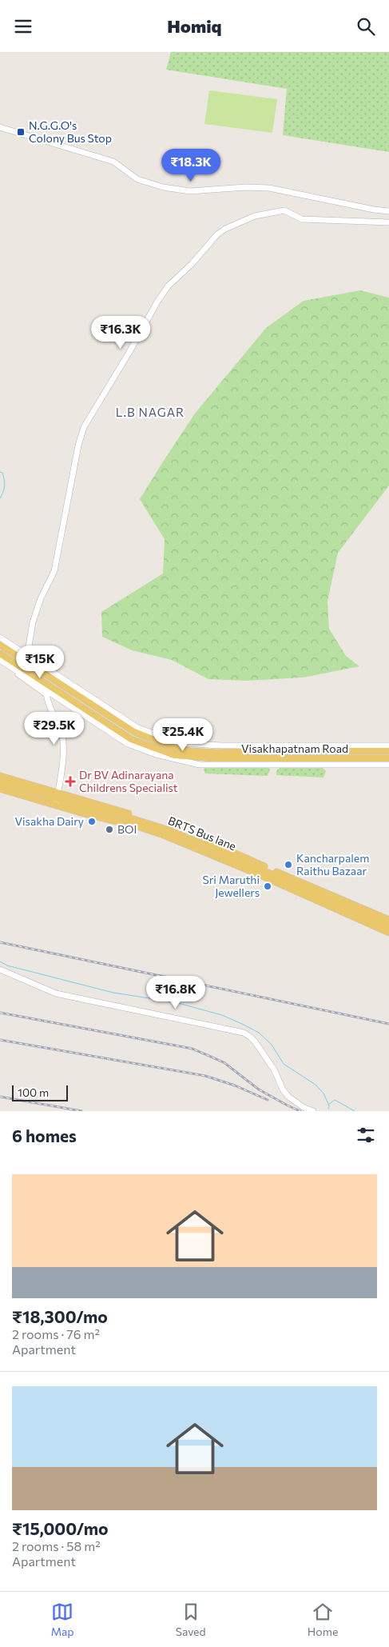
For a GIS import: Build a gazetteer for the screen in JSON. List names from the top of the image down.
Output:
{
  "streets": {
    "main road": ["Visakhapatnam Road", "BRTS Bus lane"]
  },
  "districts": ["L.B NAGAR"],
  "places": {
    "transit": ["N.G.G.O's Colony Bus Stop"],
    "health": ["Dr BV Adinarayana Childrens Specialist"],
    "other": [
      "Visakha Dairy",
      "BOI",
      "Kancharpalem Raithu Bazaar",
      "Sri Maruthi Jewellers"
    ]
  },
  "scale_bar": "100 m",
  "page": {
    "header": "Homiq",
    "price": [
      "₹18.3K",
      "₹16.3K",
      "₹15K",
      "₹29.5K",
      "₹25.4K",
      "₹16.8K"
    ],
    "scale": "100 m",
    "heading": "6 homes",
    "list": [
      {
        "name": "₹18,300/mo",
        "note": "2 rooms · 76 m² · Apartment"
      },
      {
        "name": "₹15,000/mo",
        "note": "2 rooms · 58 m² · Apartment"
      }
    ],
    "tabs": ["Map", "Saved", "Home"]
  }
}
